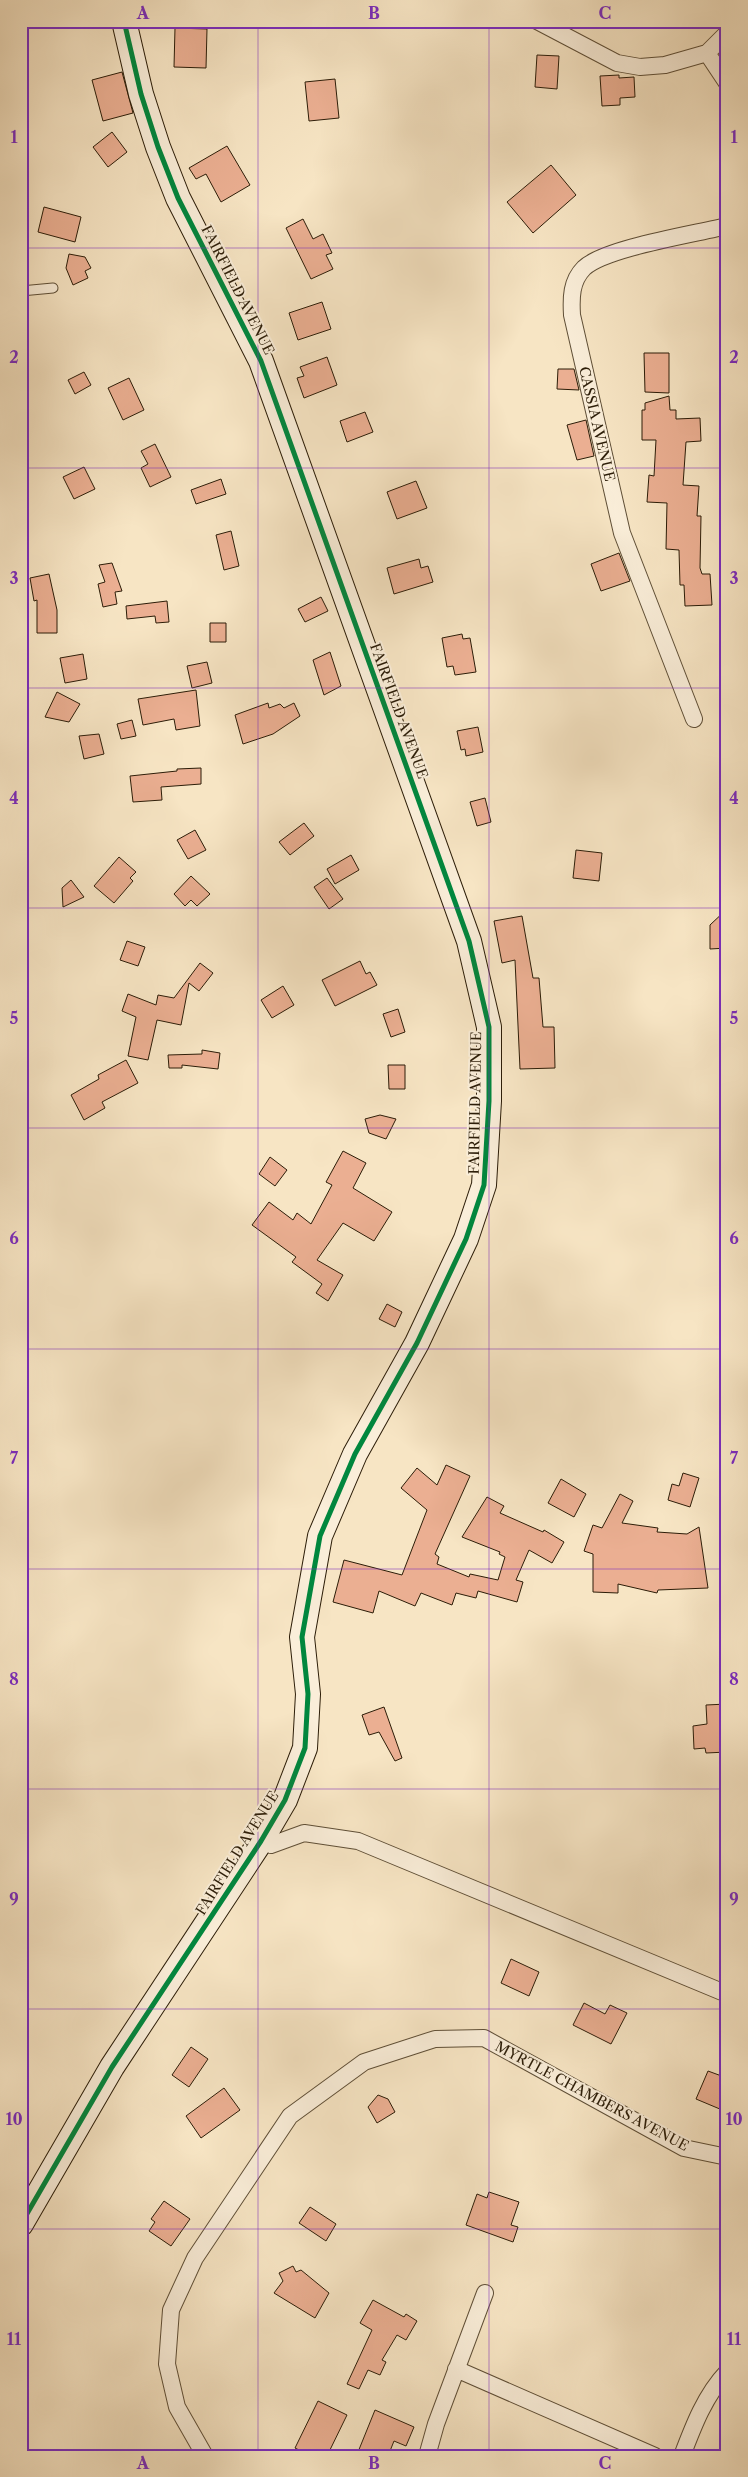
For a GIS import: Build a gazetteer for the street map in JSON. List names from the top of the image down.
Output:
{
  "streets": {
    "street": ["FAIRFIELD AVENUE", "CASSIA AVENUE", "MYRTLE CHAMBERS AVENUE"]
  },
  "grid": {
    "columns": ["A", "B", "C"],
    "rows": [
      "1",
      "2",
      "3",
      "4",
      "5",
      "6",
      "7",
      "8",
      "9",
      "10",
      "11"
    ]
  }
}
